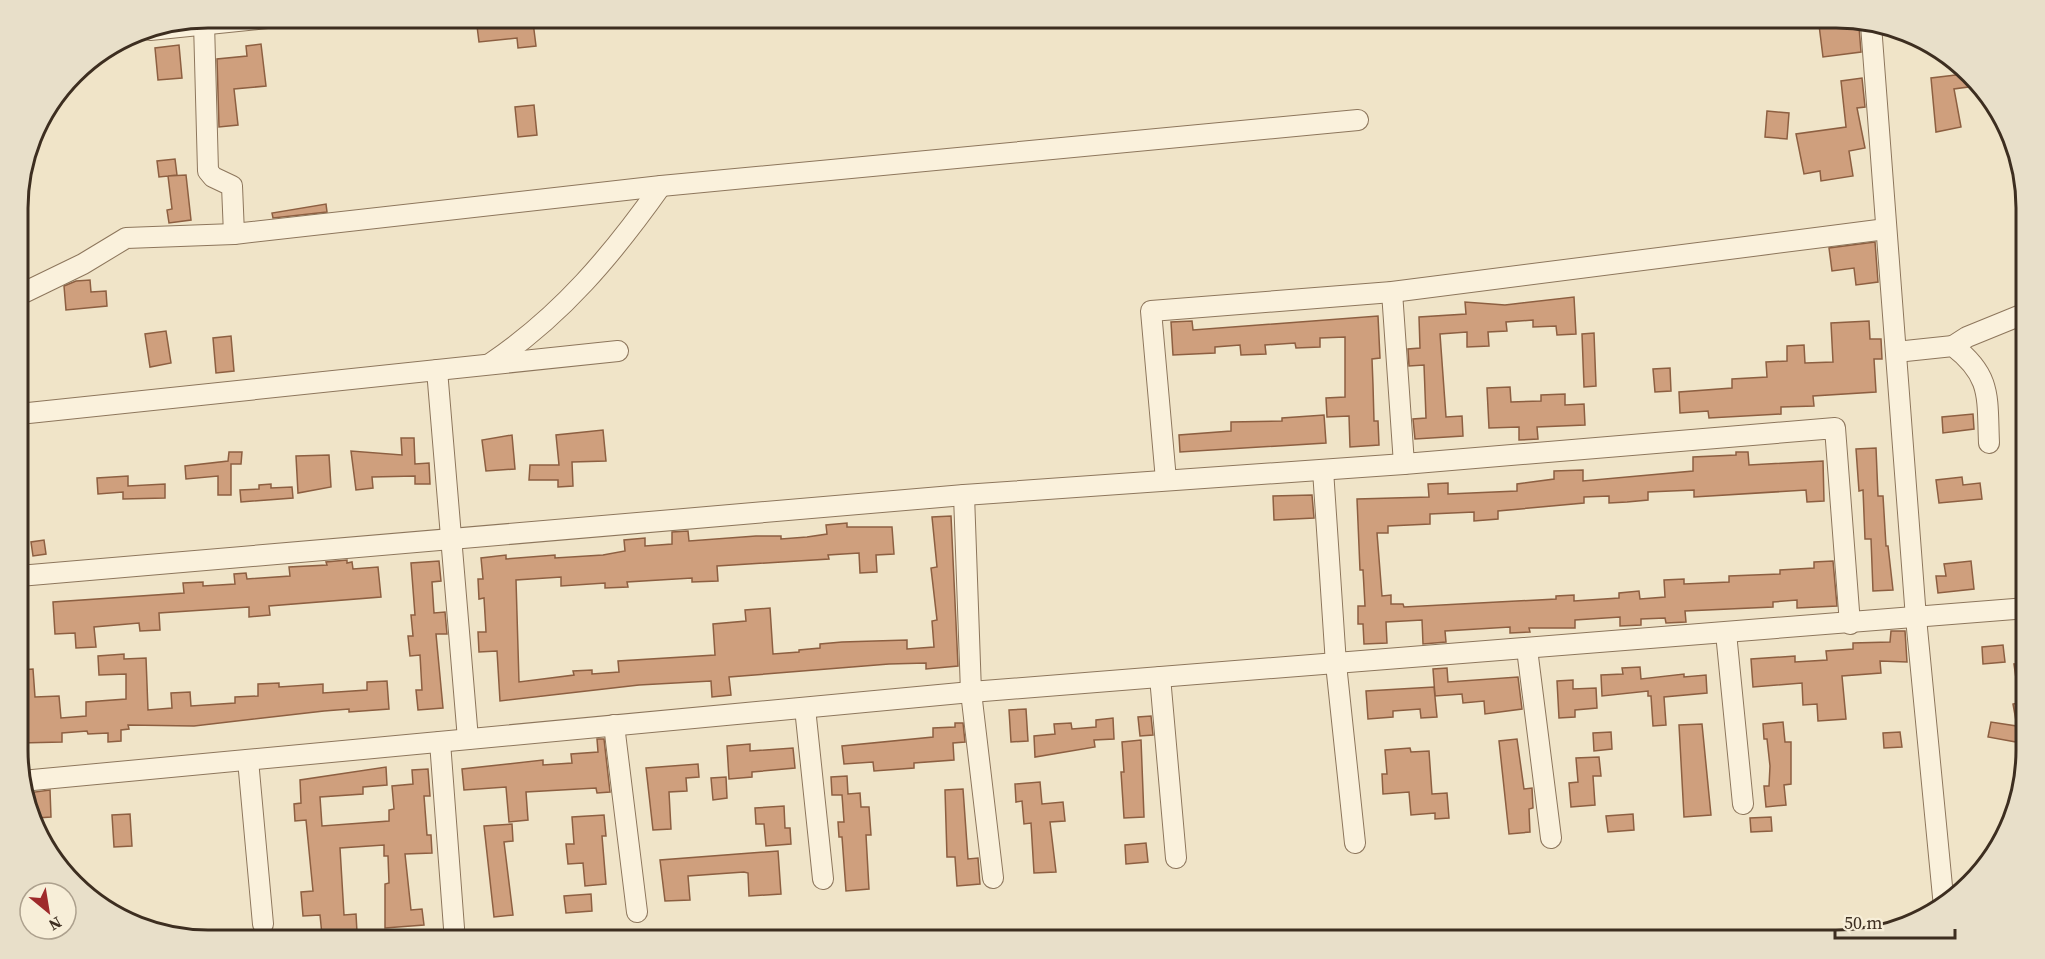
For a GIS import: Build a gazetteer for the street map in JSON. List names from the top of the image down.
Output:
{
  "scale_bar": "50 m",
  "north": "bottom right"
}
